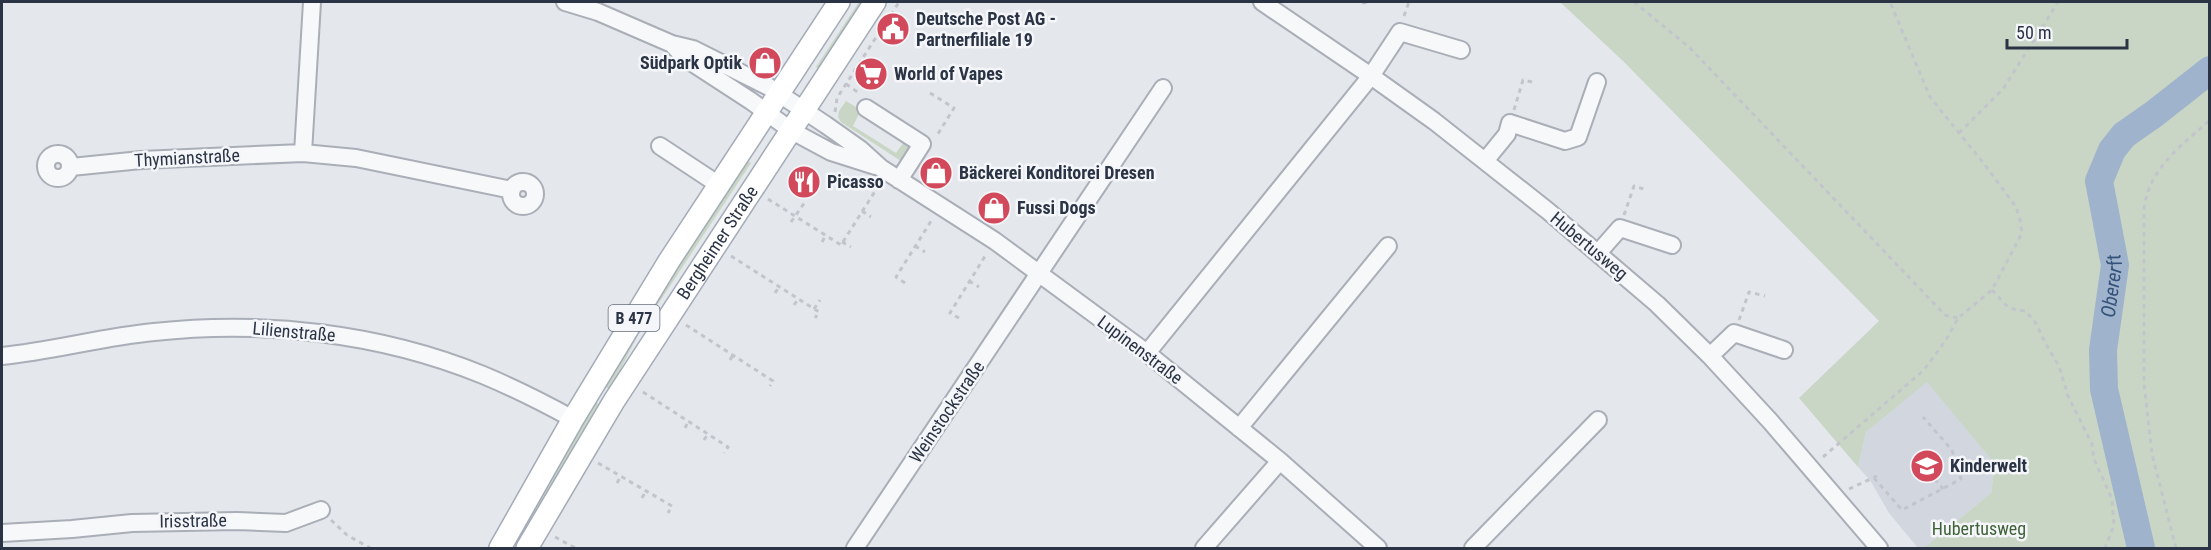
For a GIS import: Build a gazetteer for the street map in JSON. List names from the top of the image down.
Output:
{
  "streets": {
    "main road": ["Bergheimer Straße", "B 477"],
    "street": [
      "Thymianstraße",
      "Hubertusweg",
      "Lilienstraße",
      "Lupinenstraße",
      "Weinstockstraße",
      "Irisstraße"
    ]
  },
  "crossings": [
    ["Bergheimer Straße", "Lilienstraße"],
    ["Bergheimer Straße", "Lupinenstraße"],
    ["Lupinenstraße", "Weinstockstraße"]
  ],
  "water": ["Obererft"],
  "parks": ["Hubertusweg"],
  "places": {
    "public building": ["Deutsche Post AG - Partnerfiliale 19"],
    "shop": ["Südpark Optik", "Bäckerei Konditorei Dresen", "Fussi Dogs"],
    "supermarket": ["World of Vapes"],
    "restaurant": ["Picasso"],
    "school or university": ["Kinderwelt"]
  },
  "scale_bar": "50 m"
}
